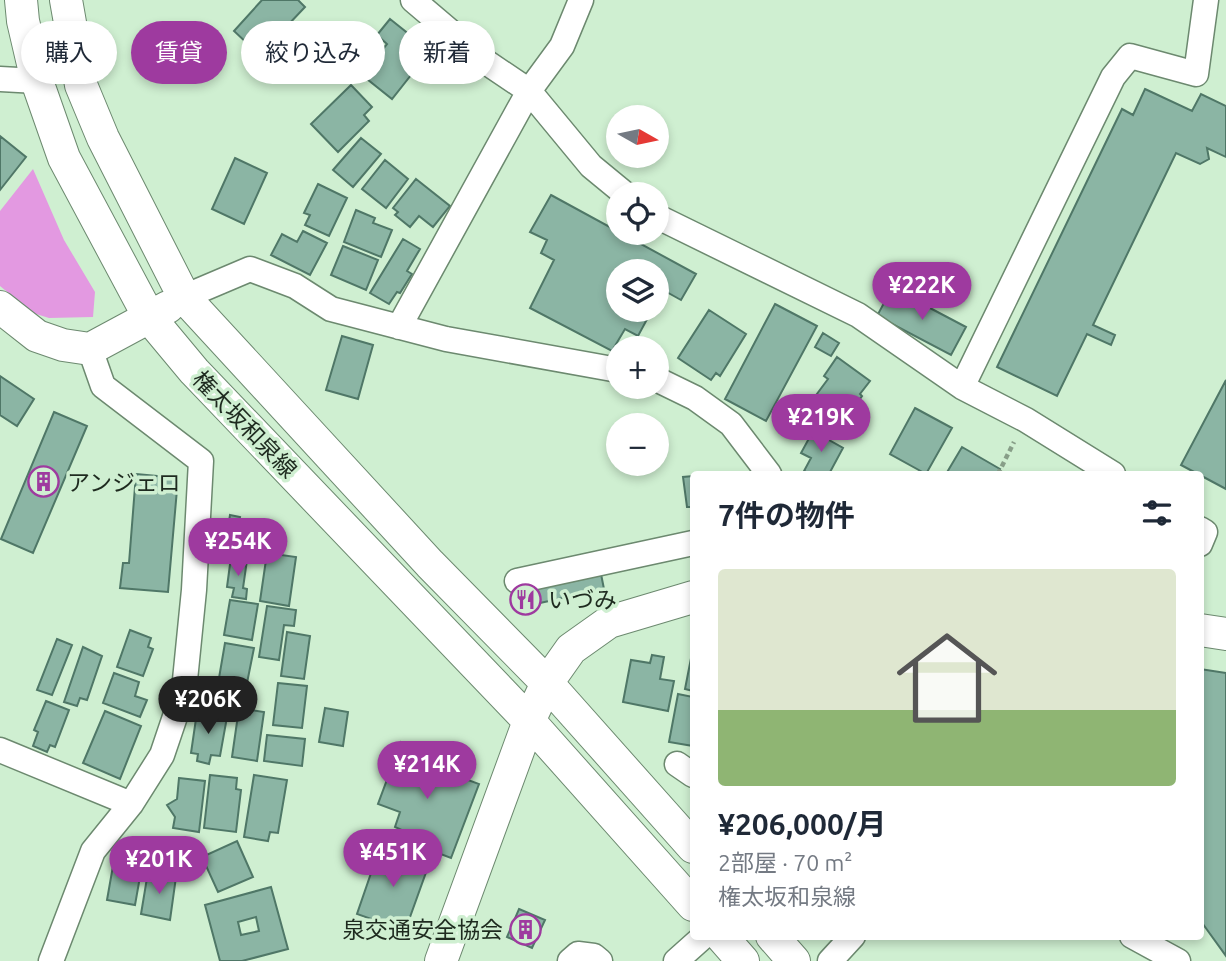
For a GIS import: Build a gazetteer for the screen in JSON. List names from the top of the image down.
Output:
{
  "streets": {
    "street": ["権太坂和泉線"]
  },
  "places": {
    "building": ["アンジェロ", "泉交通安全協会"],
    "restaurant": ["いづみ"]
  },
  "north": "right",
  "page": {
    "chip": [
      "購入",
      "賃貸",
      "絞り込み",
      "新着"
    ],
    "map_buttons": ["+", "−"],
    "price": [
      "¥222K",
      "¥219K",
      "¥254K",
      "¥206K",
      "¥214K",
      "¥451K",
      "¥201K"
    ],
    "heading": "7件の物件",
    "list": [
      {
        "name": "¥206,000/月",
        "note": "2部屋 · 70 m² · 権太坂和泉線"
      }
    ]
  }
}
